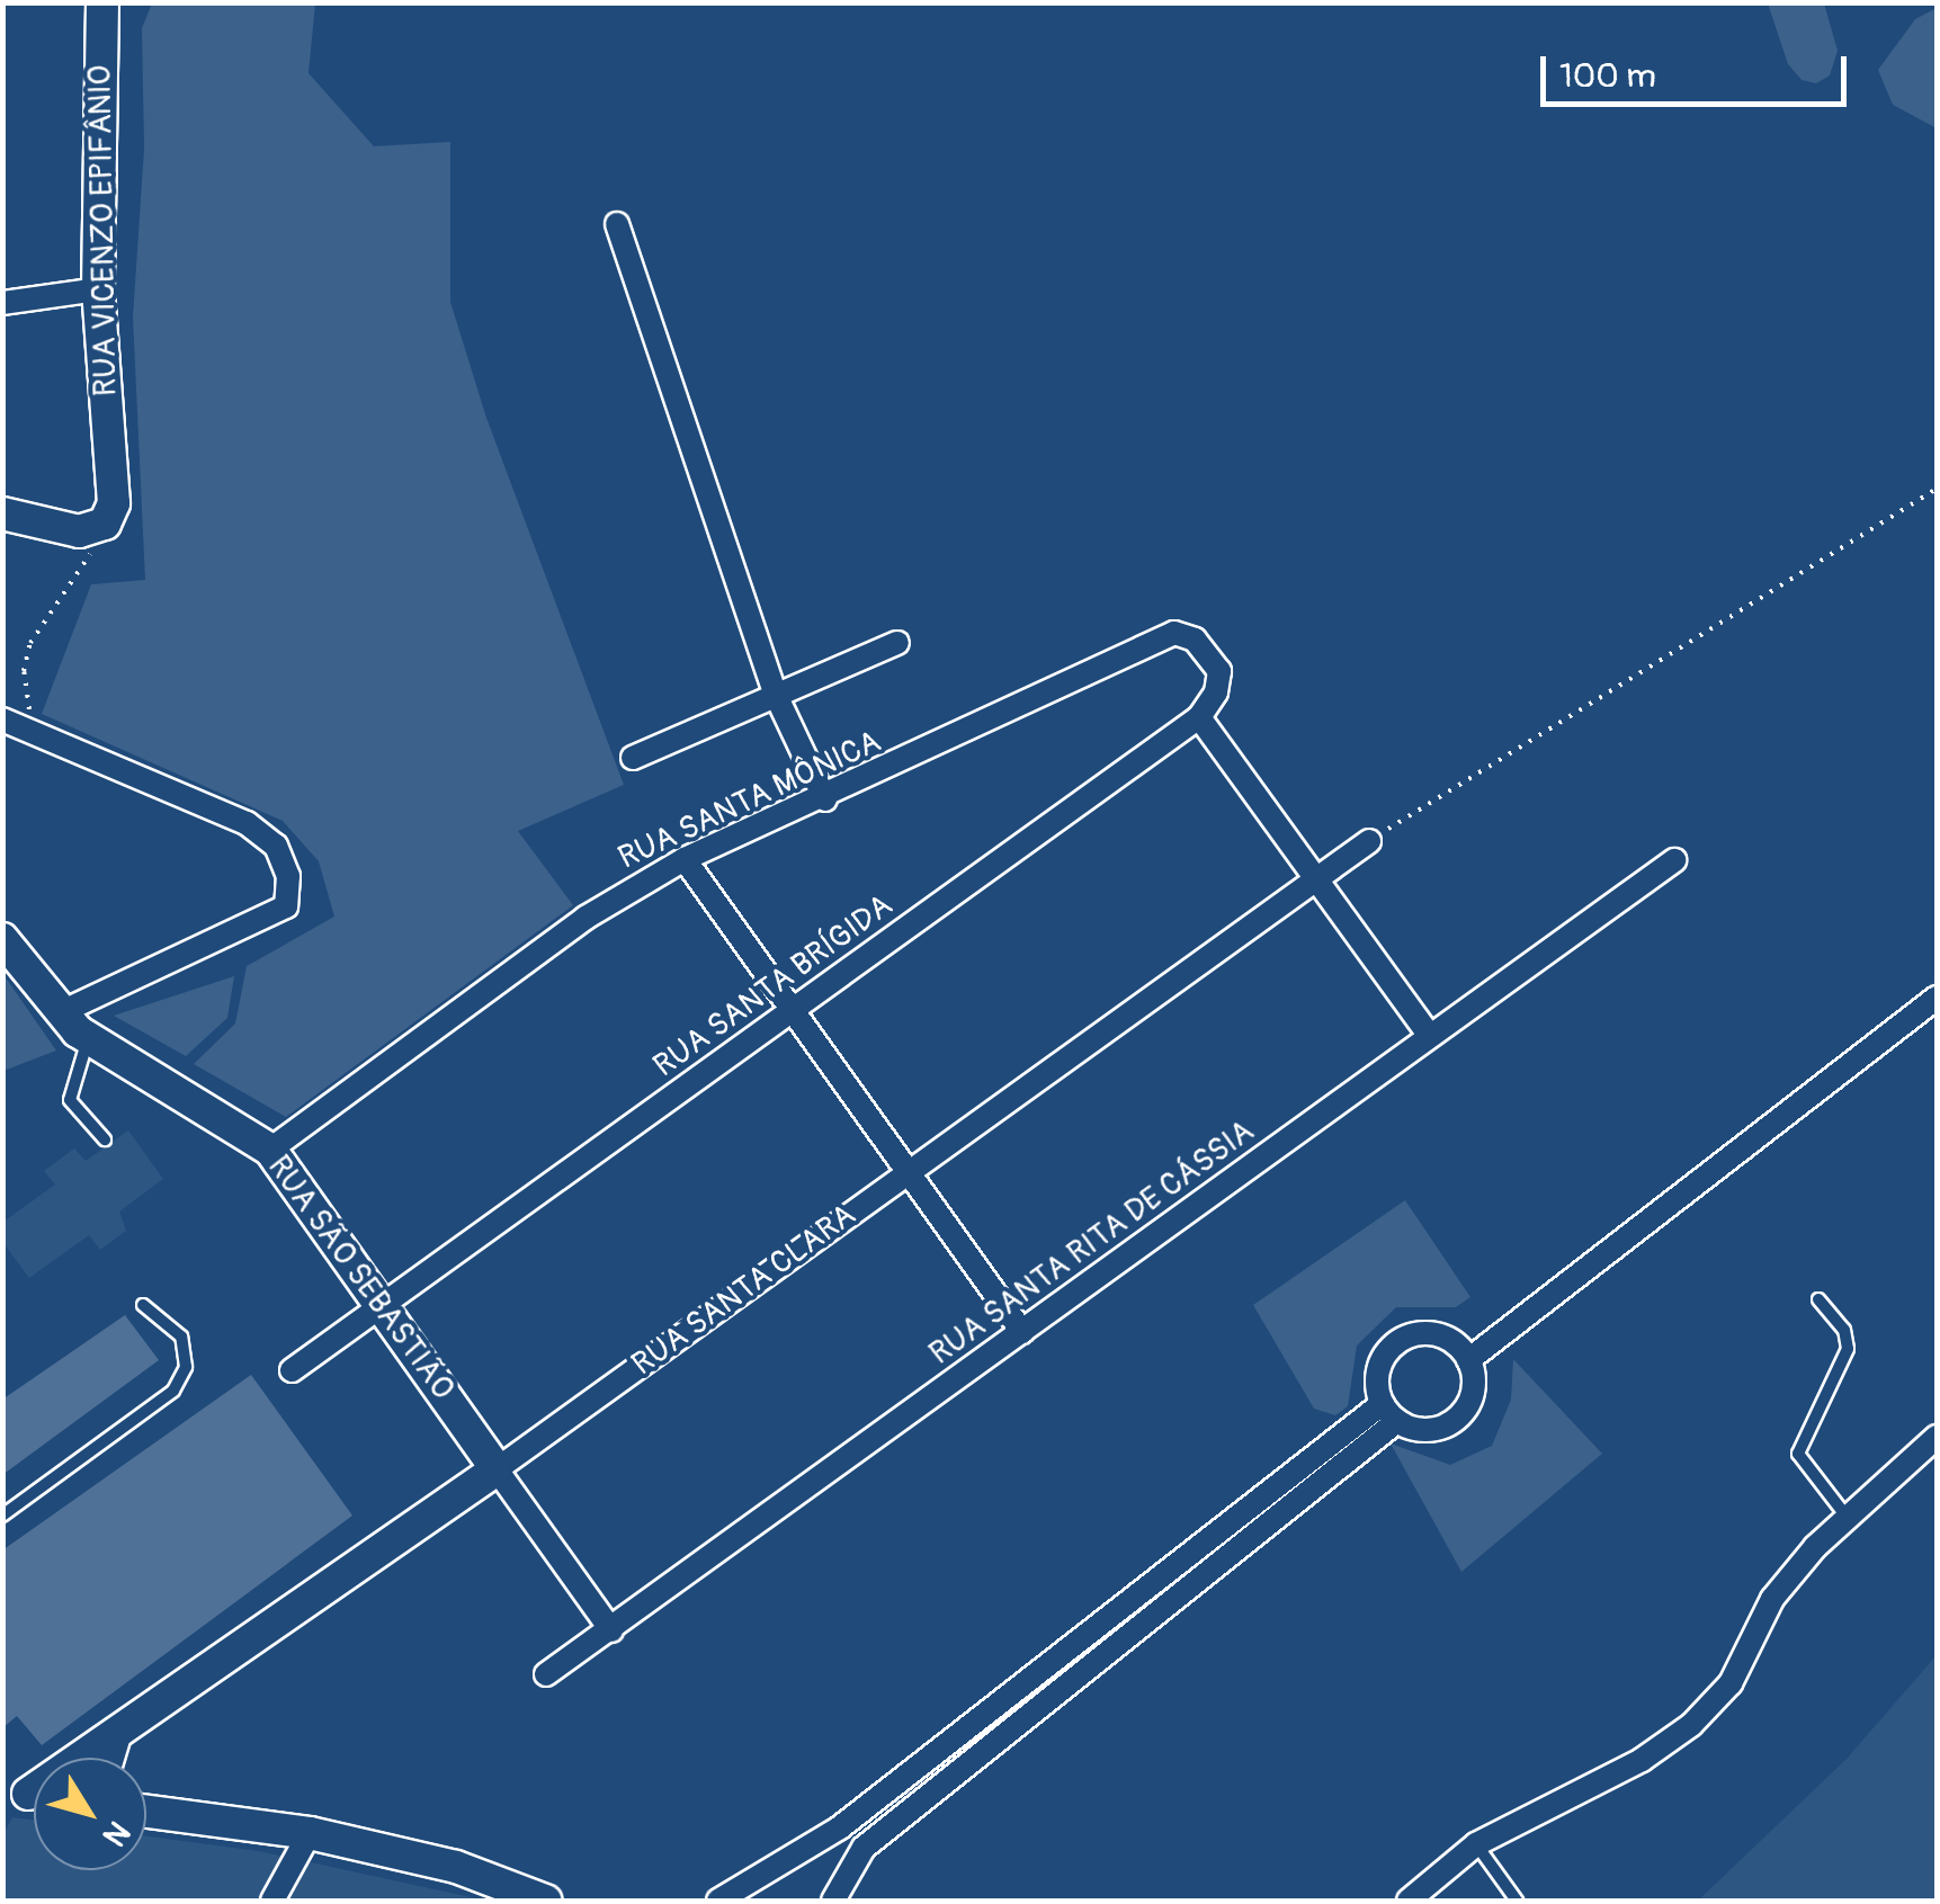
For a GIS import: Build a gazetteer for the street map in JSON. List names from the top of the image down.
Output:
{
  "streets": {
    "street": [
      "RUA VICENZO EPIFÂNIO",
      "RUA SANTA MÔNICA",
      "RUA SANTA BRÍGIDA",
      "RUA SANTA RITA DE CÁSSIA",
      "RUA SÃO SEBASTIÃO",
      "RUA SANTA CLARA"
    ]
  },
  "crossings": [
    ["RUA SANTA MÔNICA", "RUA SANTA BRÍGIDA"],
    ["RUA SANTA MÔNICA", "RUA SÃO SEBASTIÃO"],
    ["RUA SANTA BRÍGIDA", "RUA SÃO SEBASTIÃO"],
    ["RUA SANTA RITA DE CÁSSIA", "RUA SÃO SEBASTIÃO"],
    ["RUA SÃO SEBASTIÃO", "RUA SANTA CLARA"]
  ],
  "scale_bar": "100 m",
  "north": "bottom right"
}
